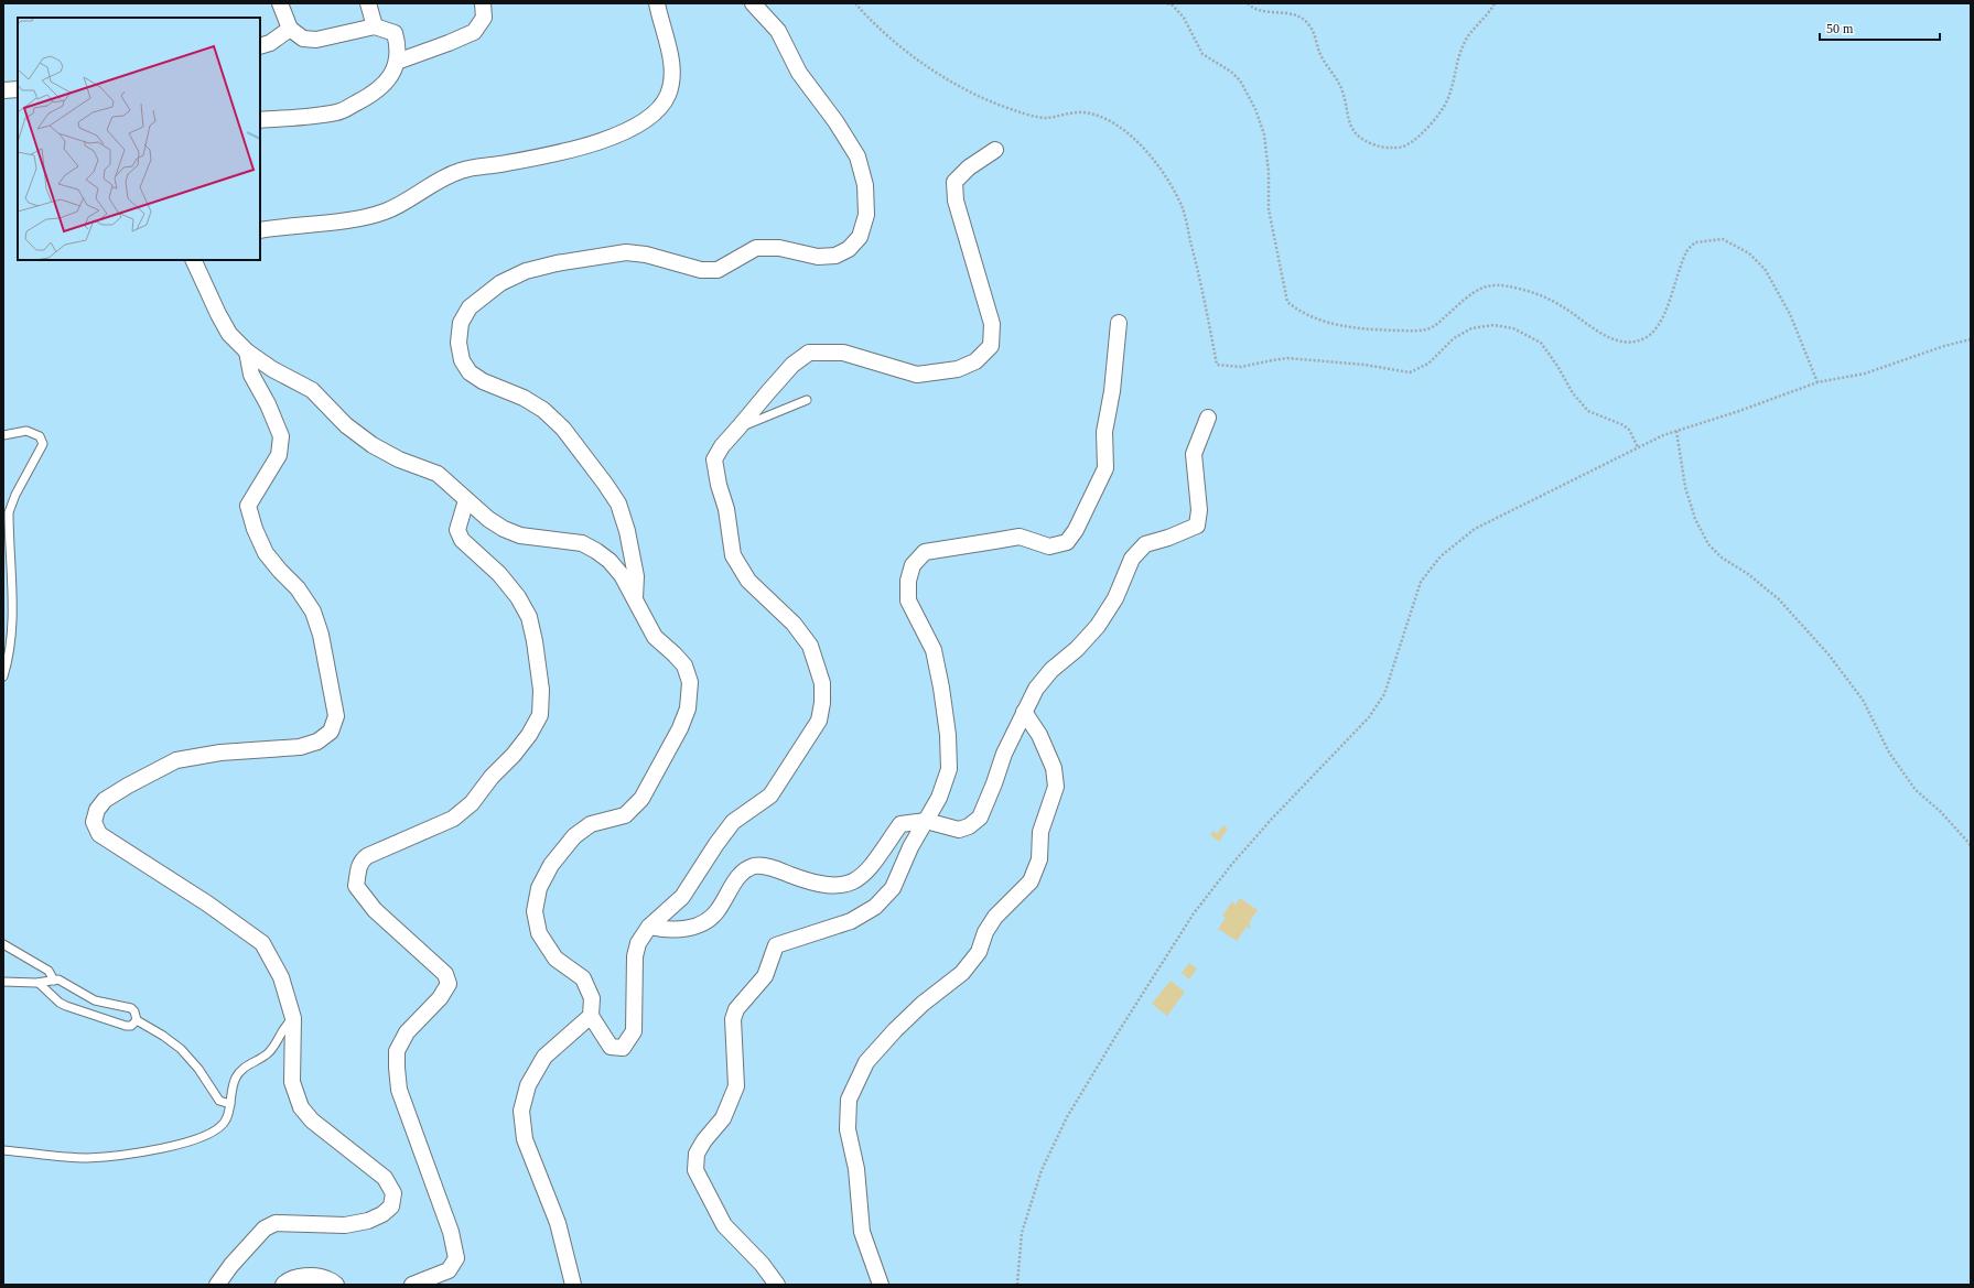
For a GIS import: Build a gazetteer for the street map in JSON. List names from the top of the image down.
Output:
{
  "scale_bar": "50 m"
}
